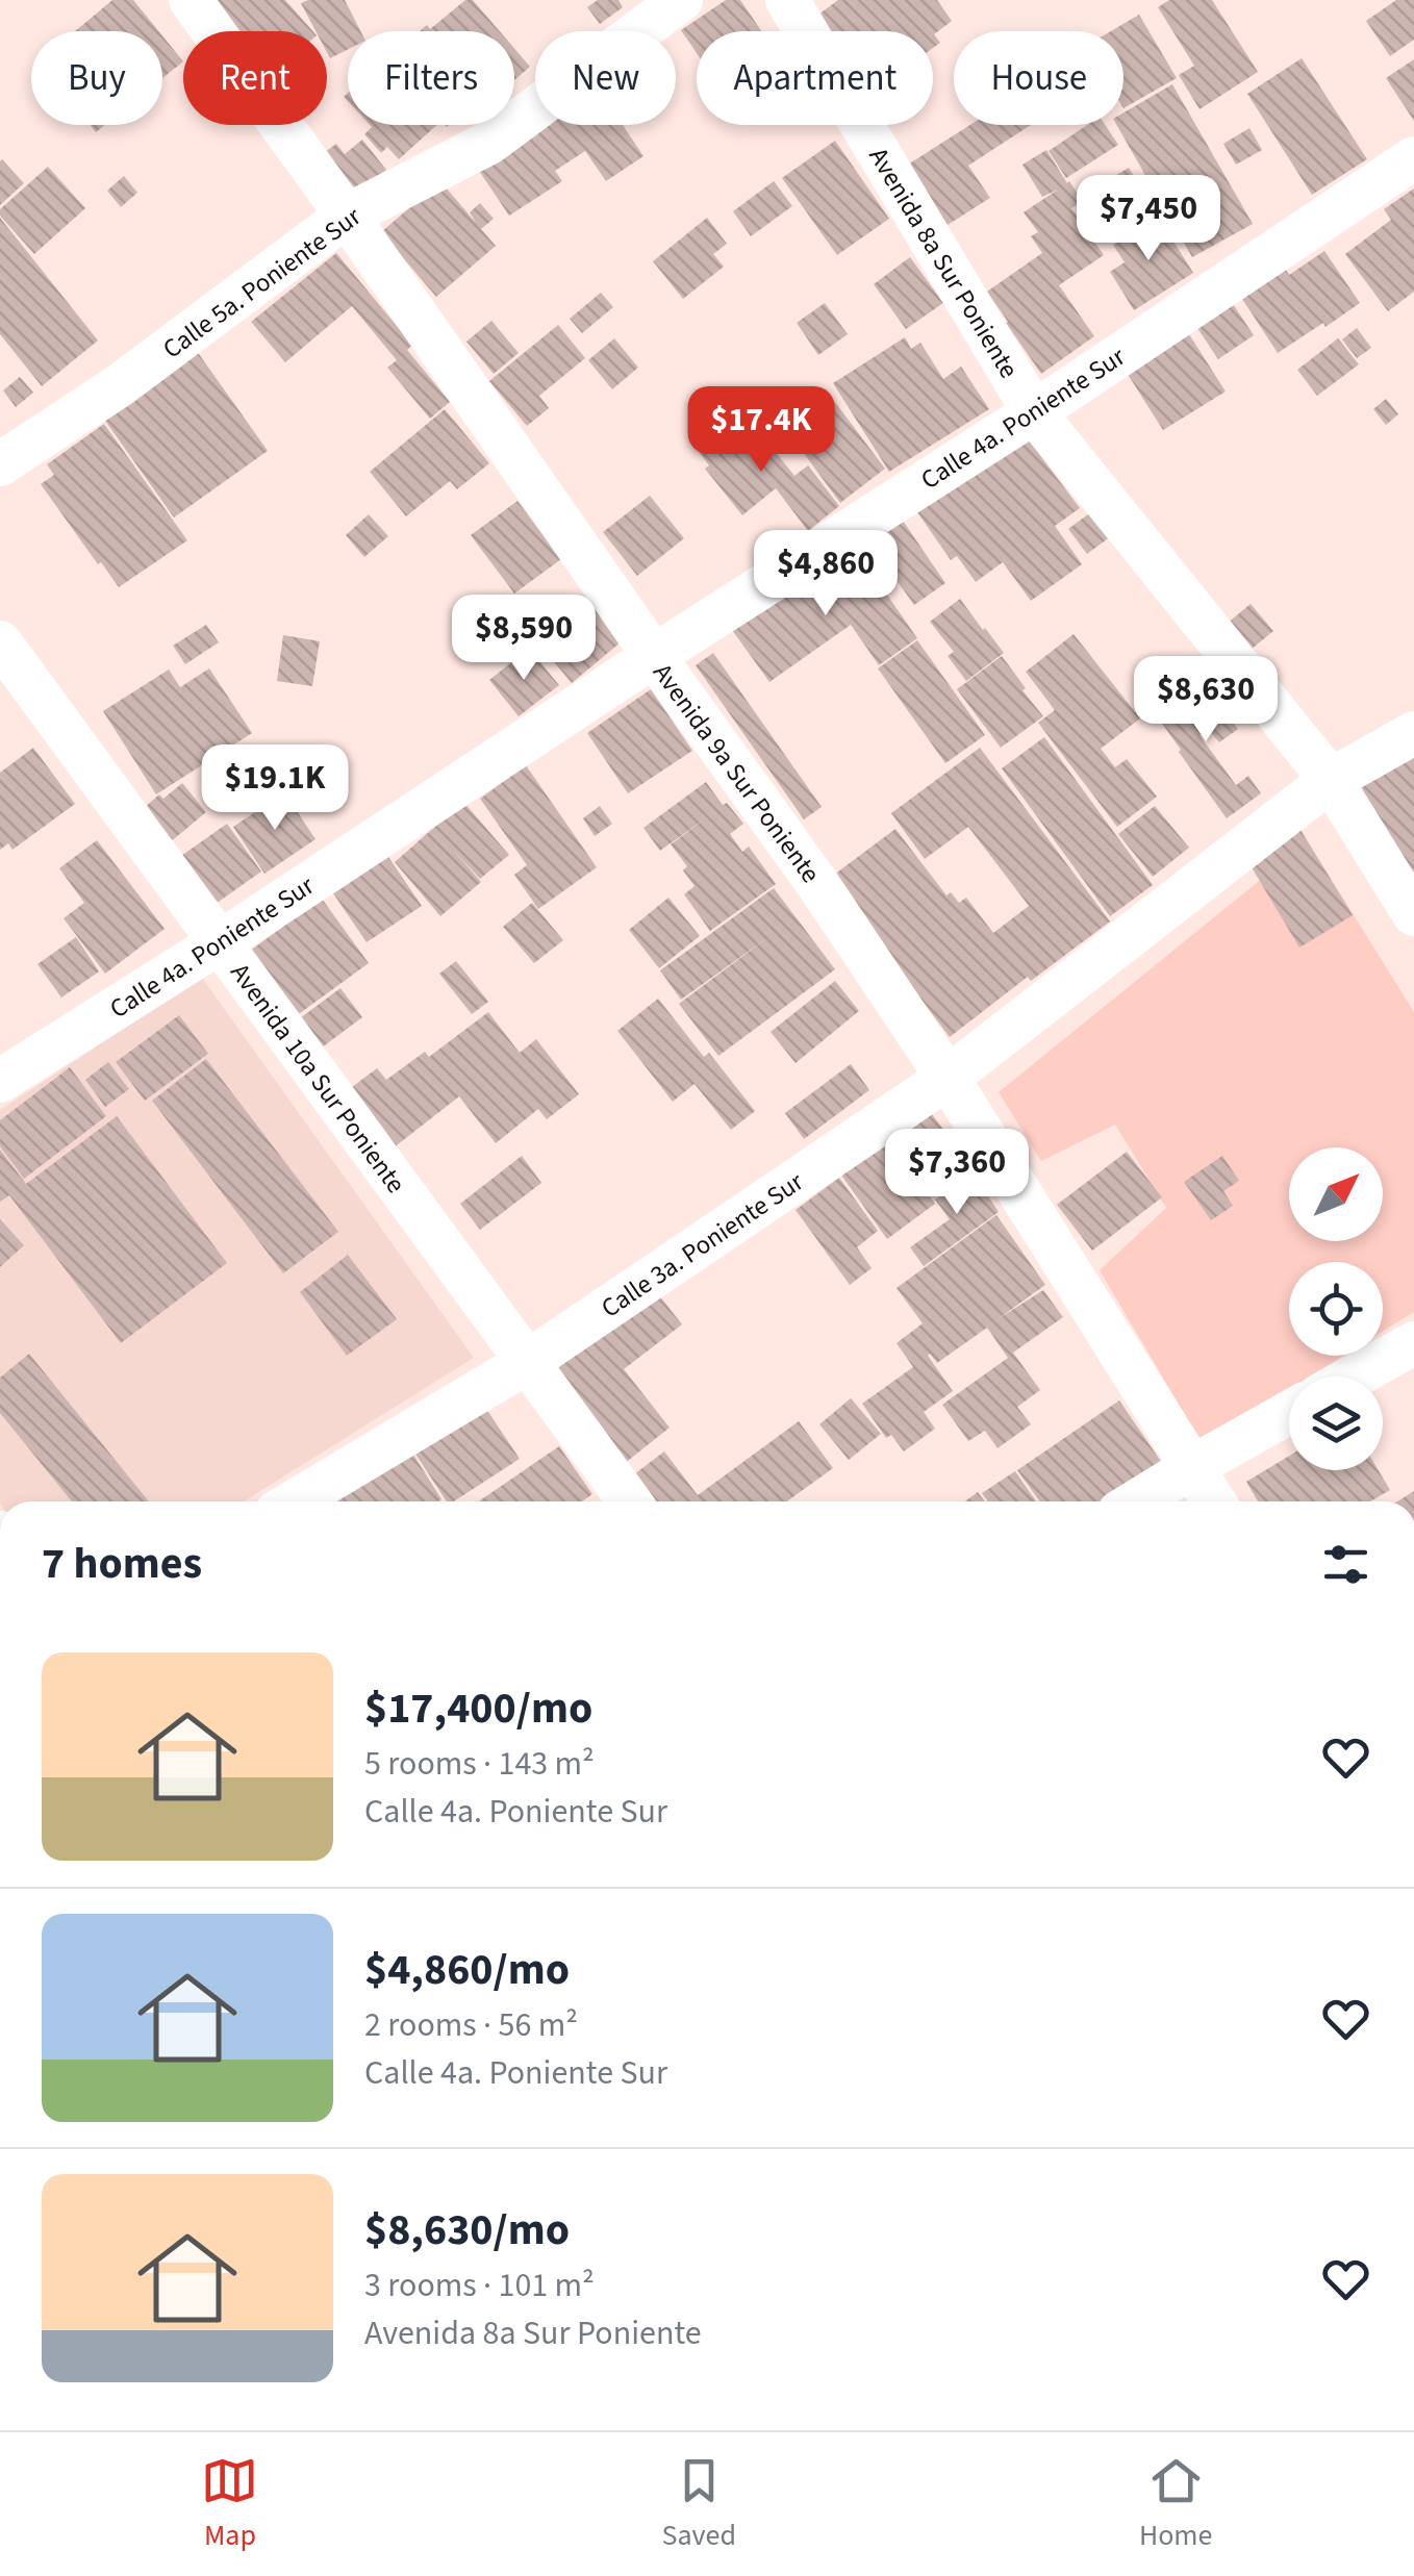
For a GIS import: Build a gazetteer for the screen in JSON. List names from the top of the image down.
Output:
{
  "streets": {
    "street": [
      "Avenida 8a Sur Poniente",
      "Calle 5a. Poniente Sur",
      "Calle 4a. Poniente Sur",
      "Avenida 9a Sur Poniente",
      "Avenida 10a Sur Poniente",
      "Calle 3a. Poniente Sur"
    ]
  },
  "crossings": [
    ["Avenida 8a Sur Poniente", "Calle 4a. Poniente Sur"],
    ["Avenida 8a Sur Poniente", "Calle 3a. Poniente Sur"],
    ["Calle 5a. Poniente Sur", "Avenida 9a Sur Poniente"],
    ["Calle 4a. Poniente Sur", "Avenida 9a Sur Poniente"],
    ["Calle 4a. Poniente Sur", "Avenida 10a Sur Poniente"],
    ["Avenida 9a Sur Poniente", "Calle 3a. Poniente Sur"],
    ["Avenida 10a Sur Poniente", "Calle 3a. Poniente Sur"]
  ],
  "north": "top right",
  "page": {
    "chip": [
      "Buy",
      "Rent",
      "Filters",
      "New",
      "Apartment",
      "House"
    ],
    "price": [
      "$7,450",
      "$17.4K",
      "$4,860",
      "$8,590",
      "$8,630",
      "$19.1K",
      "$7,360"
    ],
    "heading": "7 homes",
    "list": [
      {
        "name": "$17,400/mo",
        "note": "5 rooms · 143 m² · Calle 4a. Poniente Sur"
      },
      {
        "name": "$4,860/mo",
        "note": "2 rooms · 56 m² · Calle 4a. Poniente Sur"
      },
      {
        "name": "$8,630/mo",
        "note": "3 rooms · 101 m² · Avenida 8a Sur Poniente"
      }
    ],
    "tabs": ["Map", "Saved", "Home"]
  }
}
